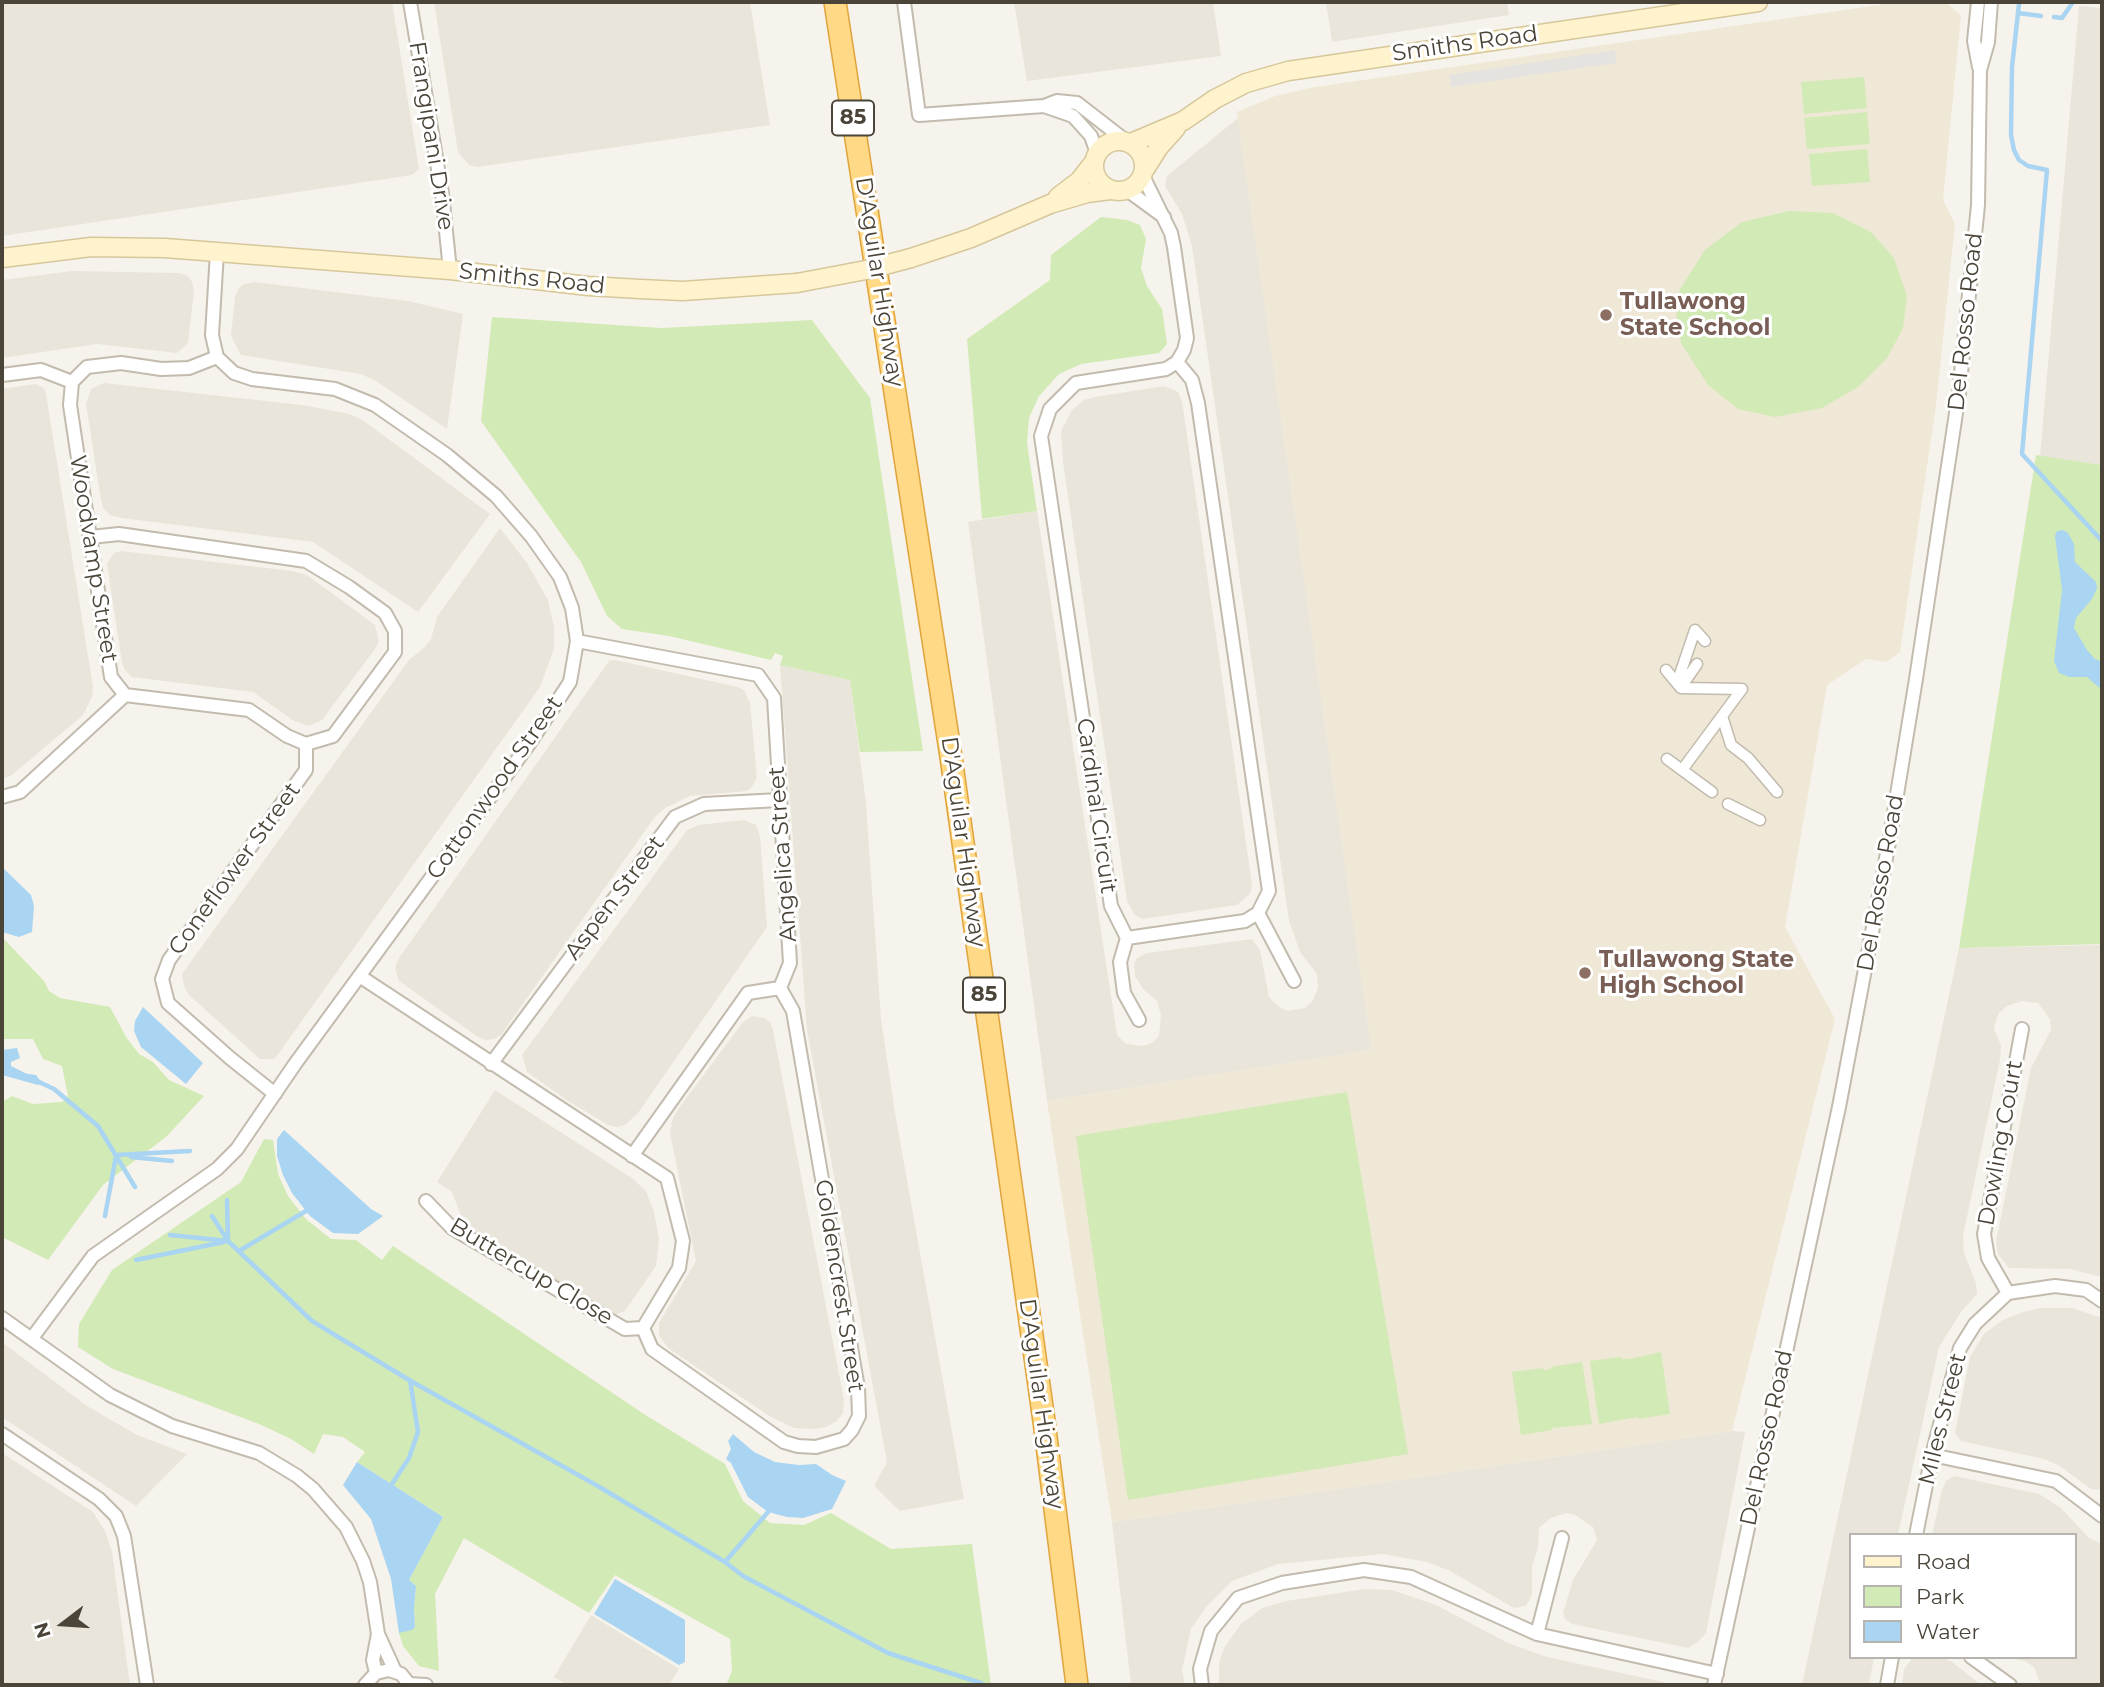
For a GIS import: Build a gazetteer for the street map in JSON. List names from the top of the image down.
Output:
{
  "streets": {
    "highway": ["85", "D'Aguilar Highway"],
    "main road": ["Smiths Road"],
    "street": [
      "Frangipani Drive",
      "Del Rosso Road",
      "Woodvamp Street",
      "Cottonwood Street",
      "Cardinal Circuit",
      "Angelica Street",
      "Coneflower Street",
      "Aspen Street",
      "Dowling Court",
      "Buttercup Close",
      "Goldencrest Street",
      "Miles Street"
    ]
  },
  "crossings": [
    ["Smiths Road", "Frangipani Drive"],
    ["Cottonwood Street", "Angelica Street"],
    ["Cottonwood Street", "Coneflower Street"],
    ["Angelica Street", "Aspen Street"],
    ["Angelica Street", "Goldencrest Street"],
    ["Dowling Court", "Miles Street"],
    ["Buttercup Close", "Goldencrest Street"]
  ],
  "places": ["Tullawong State School", "Tullawong State High School"],
  "legend": ["Road", "Park", "Water"],
  "north": "left"
}
